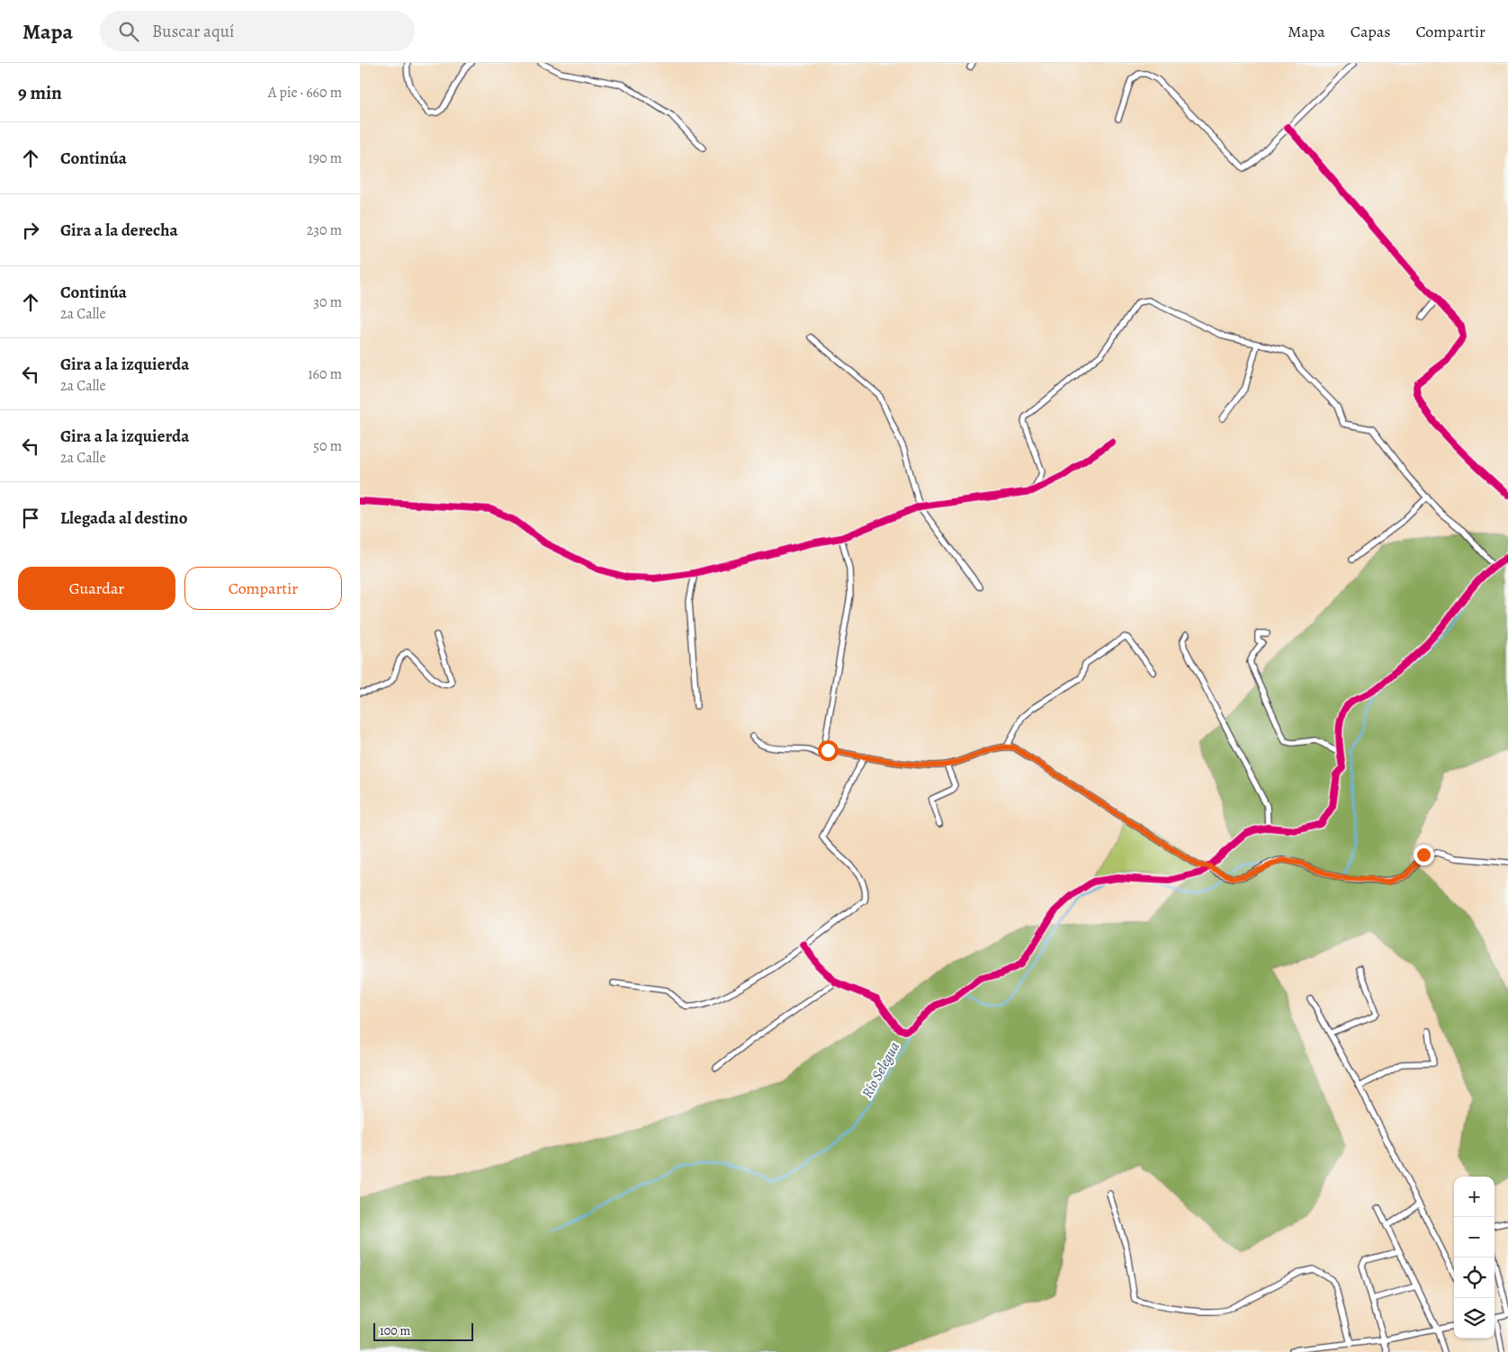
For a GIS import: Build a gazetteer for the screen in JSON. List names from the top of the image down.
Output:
{
  "water": ["Río Selegua"],
  "scale_bar": "100 m",
  "page": {
    "header": "Mapa",
    "search": "Buscar aquí",
    "nav": ["Mapa", "Capas", "Compartir"],
    "heading": ["9 min", "A pie · 660 m"],
    "list": [
      ["Continúa", "190 m"],
      ["Gira a la derecha", "230 m"],
      ["Continúa", "2a Calle", "30 m"],
      ["Gira a la izquierda", "2a Calle", "160 m"],
      ["Gira a la izquierda", "2a Calle", "50 m"],
      "Llegada al destino"
    ],
    "buttons": ["Guardar", "Compartir"],
    "map_buttons": ["+", "−"],
    "scale": "100 m"
  }
}
